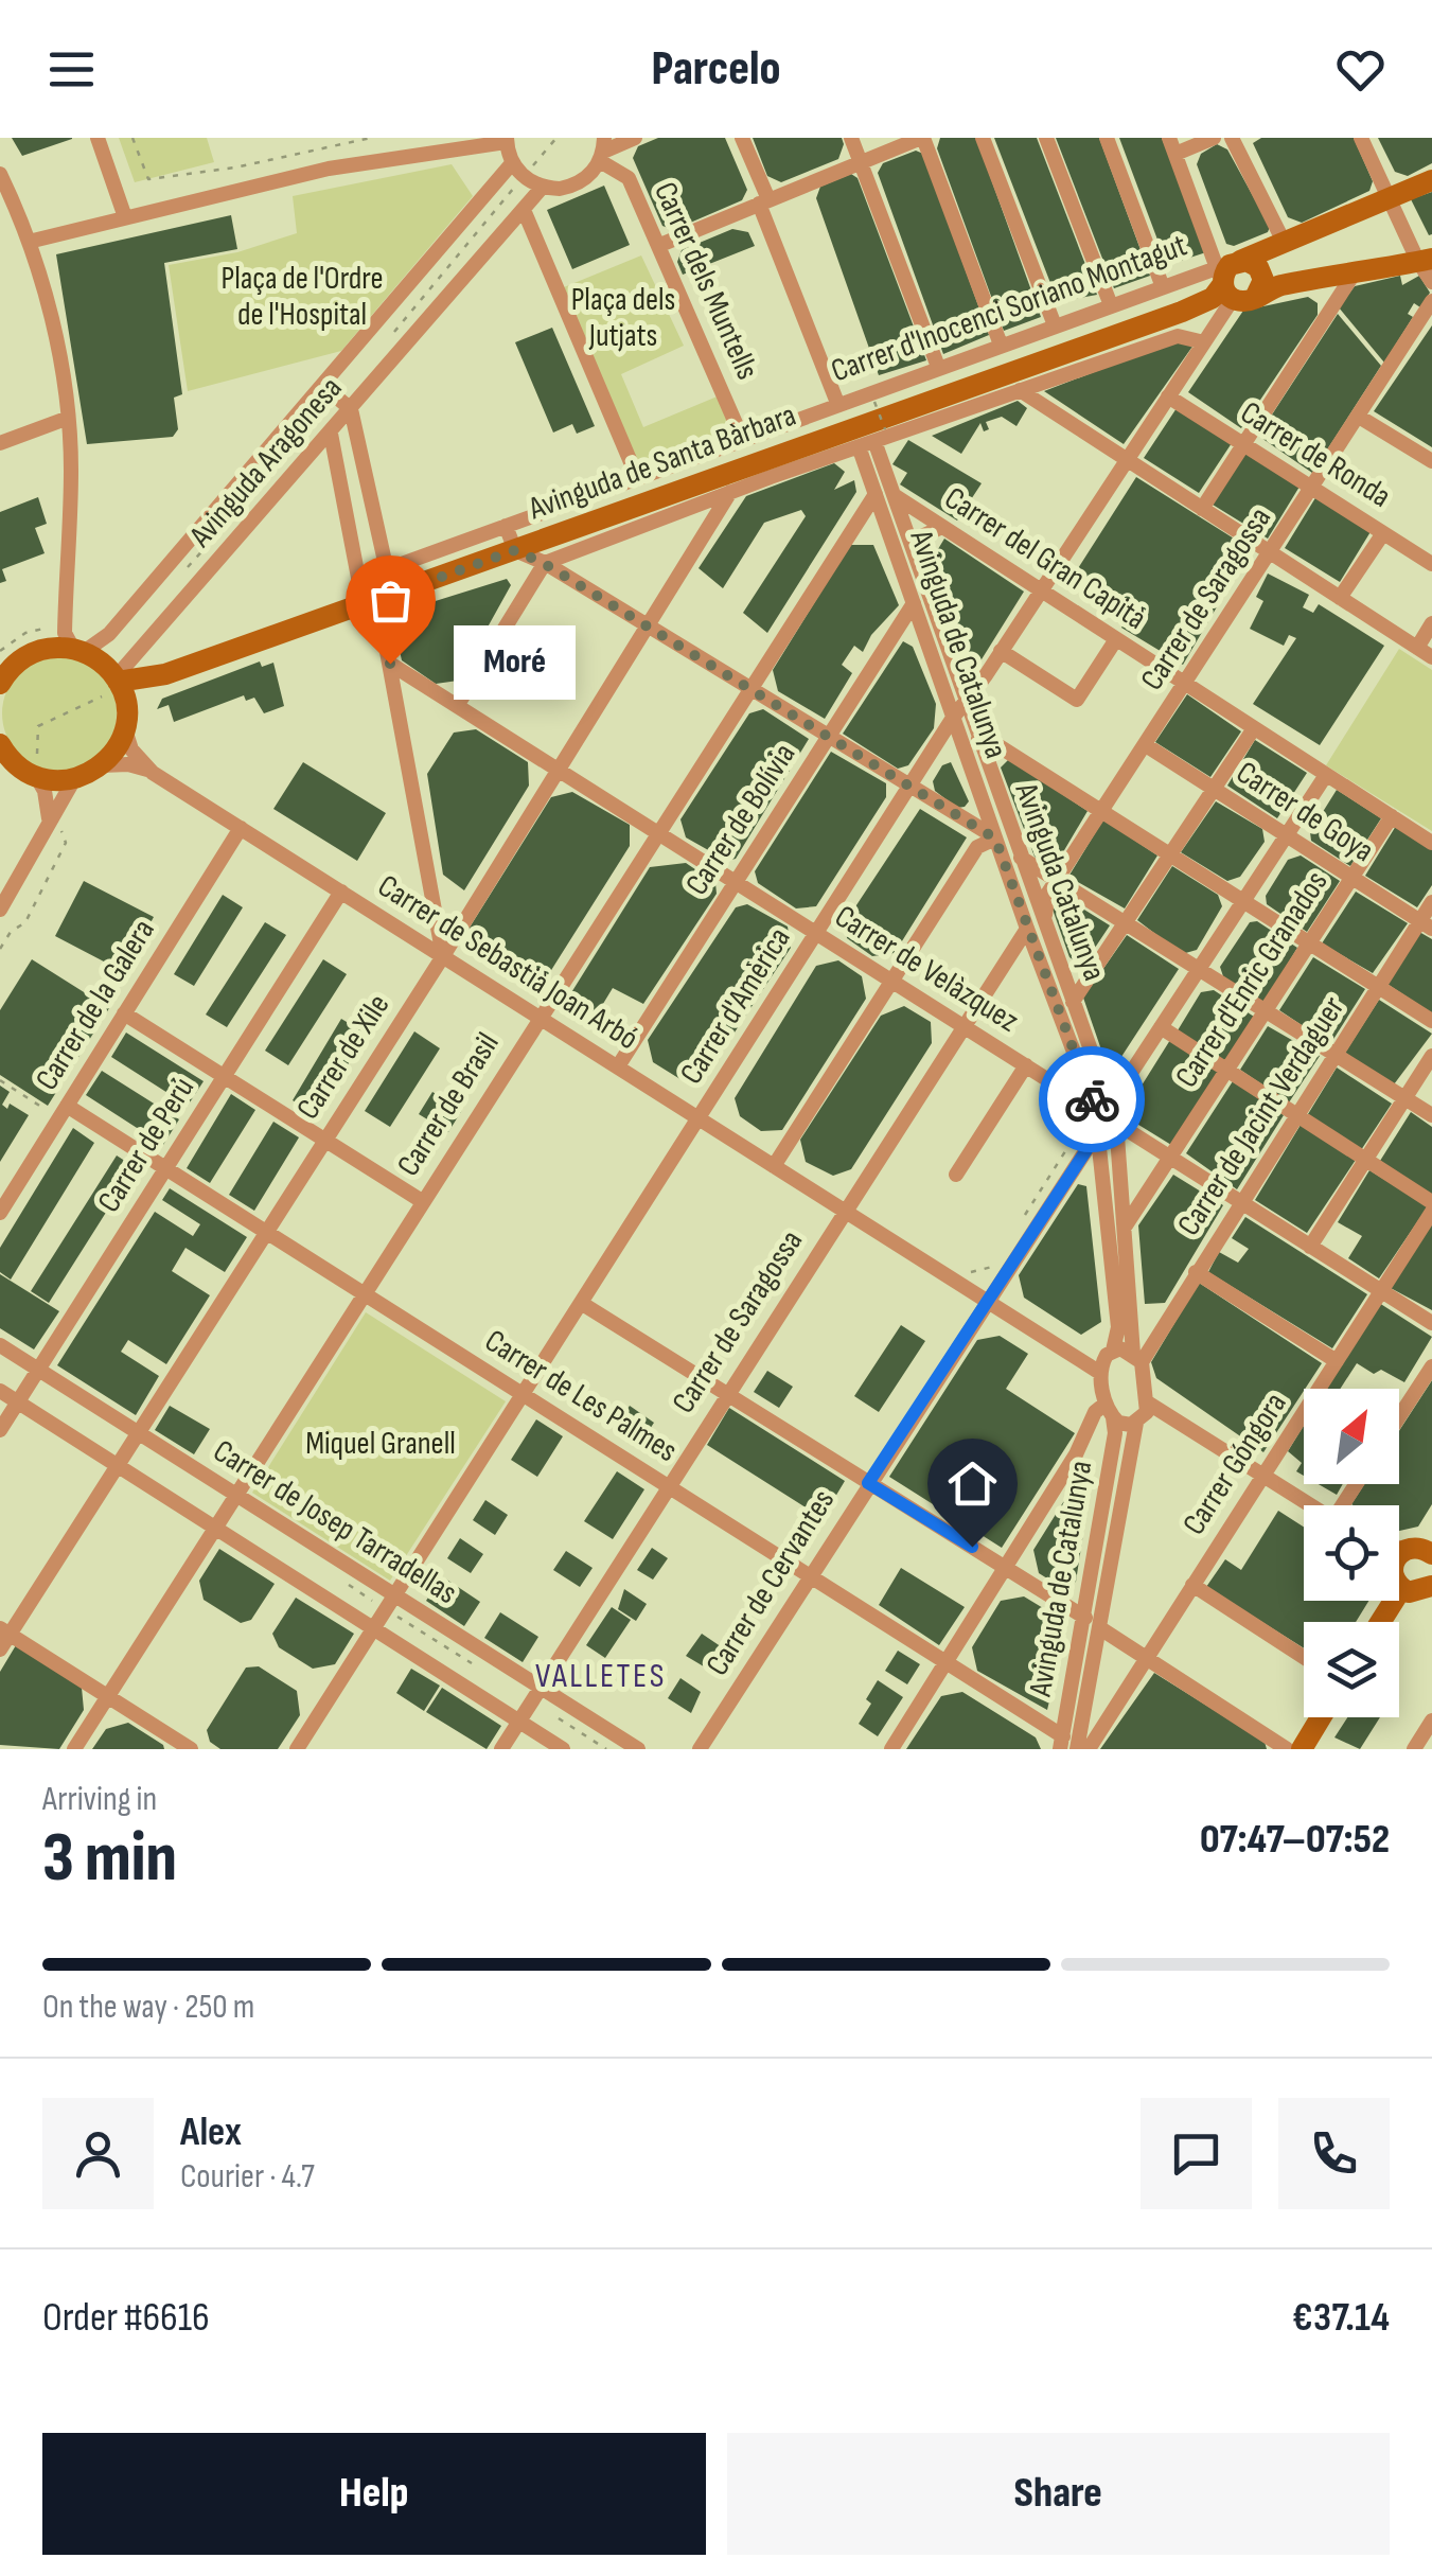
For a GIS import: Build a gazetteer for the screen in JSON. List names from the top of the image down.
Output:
{
  "streets": {
    "street": [
      "Carrer dels Muntells",
      "Carrer d'Inocenci Soriano Montagut",
      "Carrer de Ronda",
      "Avinguda Aragonesa",
      "Avinguda de Santa Bàrbara",
      "Carrer del Gran Capità",
      "Carrer de Saragossa",
      "Avinguda de Catalunya",
      "Carrer de Goya",
      "Carrer de Bolívia",
      "Avinguda Catalunya",
      "Carrer de Sebastià Joan Arbó",
      "Carrer de Velàzquez",
      "Carrer d'Enric Granados",
      "Carrer de la Galera",
      "Carrer d'Amèrica",
      "Carrer de Xile",
      "Carrer de Brasil",
      "Carrer de Jacint Verdaguer",
      "Carrer de Perú",
      "Carrer de Les Palmes",
      "Carrer Góngora",
      "Carrer de Josep Tarradellas",
      "Carrer de Cervantes"
    ]
  },
  "crossings": [
    ["Carrer dels Muntells", "Carrer d'Inocenci Soriano Montagut"],
    ["Carrer d'Inocenci Soriano Montagut", "Avinguda de Santa Bàrbara"],
    ["Carrer d'Inocenci Soriano Montagut", "Carrer d'Amèrica"],
    ["Carrer de Ronda", "Carrer de Saragossa"],
    ["Carrer de Ronda", "Carrer d'Amèrica"],
    ["Avinguda Aragonesa", "Avinguda de Santa Bàrbara"],
    ["Avinguda de Santa Bàrbara", "Avinguda de Catalunya"],
    ["Avinguda de Santa Bàrbara", "Avinguda Catalunya"],
    ["Avinguda de Santa Bàrbara", "Carrer d'Amèrica"],
    ["Avinguda de Santa Bàrbara", "Carrer de Xile"],
    ["Carrer del Gran Capità", "Carrer de Saragossa"],
    ["Carrer del Gran Capità", "Avinguda Catalunya"],
    ["Carrer del Gran Capità", "Carrer d'Enric Granados"],
    ["Carrer del Gran Capità", "Carrer d'Amèrica"],
    ["Carrer de Saragossa", "Avinguda de Catalunya"],
    ["Carrer de Saragossa", "Carrer de Goya"],
    ["Carrer de Saragossa", "Avinguda Catalunya"],
    ["Carrer de Saragossa", "Carrer de Sebastià Joan Arbó"],
    ["Carrer de Saragossa", "Carrer de Velàzquez"],
    ["Carrer de Saragossa", "Carrer de Les Palmes"],
    ["Carrer de Saragossa", "Carrer de Josep Tarradellas"],
    ["Avinguda de Catalunya", "Carrer de Bolívia"],
    ["Avinguda de Catalunya", "Avinguda Catalunya"],
    ["Avinguda de Catalunya", "Carrer de Sebastià Joan Arbó"],
    ["Avinguda de Catalunya", "Carrer de Velàzquez"],
    ["Avinguda de Catalunya", "Carrer d'Amèrica"],
    ["Avinguda de Catalunya", "Carrer de Brasil"],
    ["Avinguda de Catalunya", "Carrer de Les Palmes"],
    ["Avinguda de Catalunya", "Carrer de Cervantes"],
    ["Carrer de Goya", "Carrer d'Enric Granados"],
    ["Carrer de Goya", "Carrer de Jacint Verdaguer"],
    ["Carrer de Bolívia", "Carrer de Sebastià Joan Arbó"],
    ["Carrer de Bolívia", "Carrer de Velàzquez"],
    ["Avinguda Catalunya", "Carrer de Velàzquez"],
    ["Avinguda Catalunya", "Carrer d'Amèrica"],
    ["Carrer de Sebastià Joan Arbó", "Carrer de la Galera"],
    ["Carrer de Sebastià Joan Arbó", "Carrer d'Amèrica"],
    ["Carrer de Sebastià Joan Arbó", "Carrer de Xile"],
    ["Carrer de Sebastià Joan Arbó", "Carrer de Brasil"],
    ["Carrer de Sebastià Joan Arbó", "Carrer de Perú"],
    ["Carrer de Sebastià Joan Arbó", "Carrer de Cervantes"],
    ["Carrer de Velàzquez", "Carrer d'Enric Granados"],
    ["Carrer de Velàzquez", "Carrer d'Amèrica"],
    ["Carrer de Velàzquez", "Carrer de Xile"],
    ["Carrer de Velàzquez", "Carrer de Brasil"],
    ["Carrer de Velàzquez", "Carrer de Jacint Verdaguer"],
    ["Carrer de Velàzquez", "Carrer Góngora"],
    ["Carrer de la Galera", "Carrer de Les Palmes"],
    ["Carrer d'Amèrica", "Carrer de Les Palmes"],
    ["Carrer d'Amèrica", "Carrer de Josep Tarradellas"],
    ["Carrer de Xile", "Carrer de Les Palmes"],
    ["Carrer de Xile", "Carrer de Josep Tarradellas"],
    ["Carrer de Brasil", "Carrer de Les Palmes"],
    ["Carrer de Brasil", "Carrer de Josep Tarradellas"],
    ["Carrer de Perú", "Carrer de Les Palmes"],
    ["Carrer de Perú", "Carrer de Josep Tarradellas"],
    ["Carrer de Les Palmes", "Carrer de Cervantes"]
  ],
  "districts": ["VALLETES"],
  "parks": ["Plaça de l'Ordre de l'Hospital", "Plaça dels Jutjats", "Miquel Granell"],
  "places": ["Moré"],
  "north": "top right",
  "page": {
    "header": "Parcelo",
    "bubble": "Moré",
    "heading": ["3 min", "Arriving in", "07:47–07:52"],
    "panel": [
      "Alex",
      "Courier · 4.7",
      "Order #6616",
      "€37.14"
    ],
    "bar": "On the way · 250 m",
    "buttons": ["Help", "Share"]
  }
}
